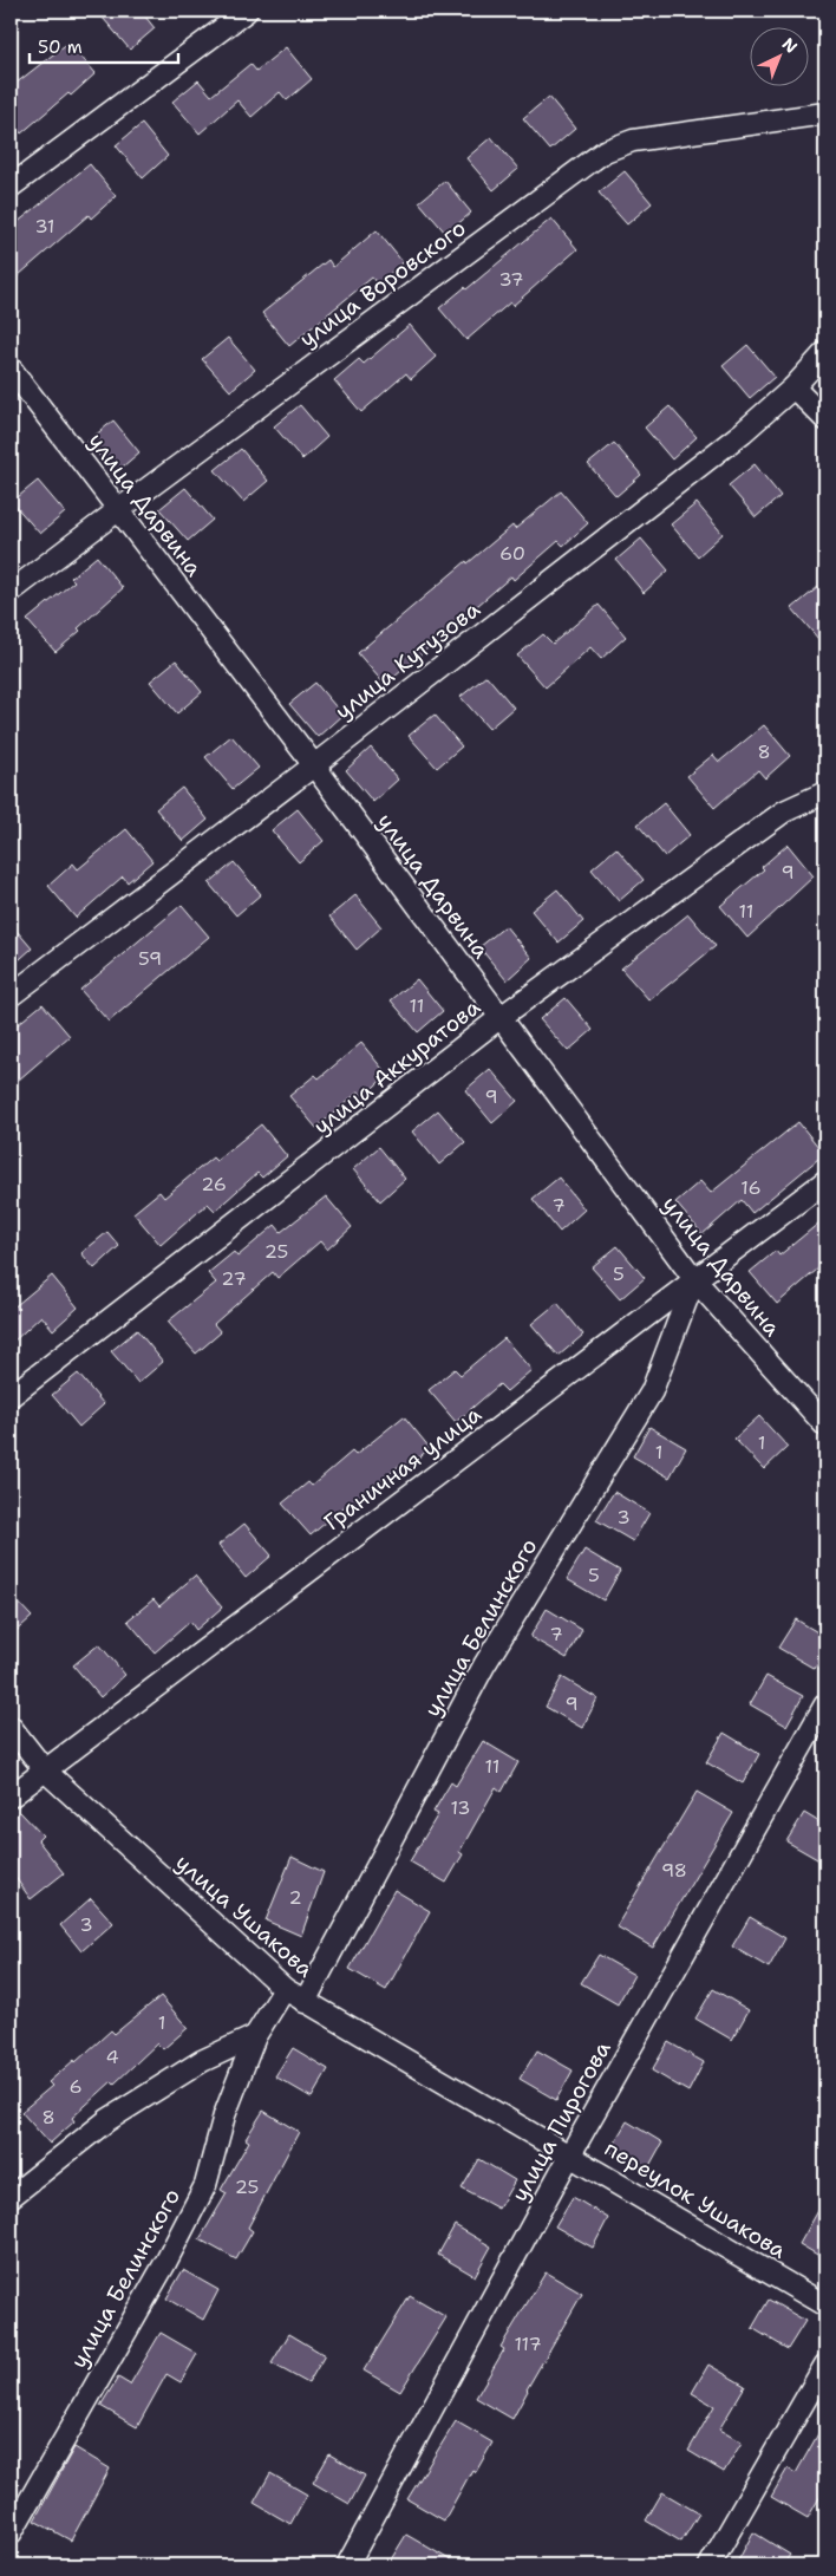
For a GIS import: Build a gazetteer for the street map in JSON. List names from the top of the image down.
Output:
{
  "streets": {
    "street": [
      "улица Воровского",
      "улица Дарвина",
      "улица Кутузова",
      "улица Аккуратова",
      "Граничная улица",
      "улица Белинского",
      "улица Ушакова",
      "улица Пирогова",
      "переулок Ушакова"
    ]
  },
  "crossings": [
    ["улица Воровского", "улица Дарвина"],
    ["улица Дарвина", "улица Кутузова"],
    ["улица Дарвина", "улица Аккуратова"],
    ["улица Дарвина", "Граничная улица"],
    ["улица Дарвина", "улица Белинского"],
    ["Граничная улица", "улица Белинского"],
    ["Граничная улица", "улица Ушакова"],
    ["улица Белинского", "улица Ушакова"],
    ["улица Ушакова", "улица Пирогова"],
    ["улица Ушакова", "переулок Ушакова"],
    ["улица Пирогова", "переулок Ушакова"]
  ],
  "house_numbers": [
    "31",
    "37",
    "60",
    "8",
    "9",
    "11",
    "59",
    "11",
    "9",
    "26",
    "16",
    "7",
    "25",
    "5",
    "27",
    "1",
    "1",
    "3",
    "5",
    "7",
    "9",
    "11",
    "13",
    "98",
    "2",
    "3",
    "1",
    "4",
    "6",
    "8",
    "25",
    "117"
  ],
  "scale_bar": "50 m",
  "north": "top right"
}
